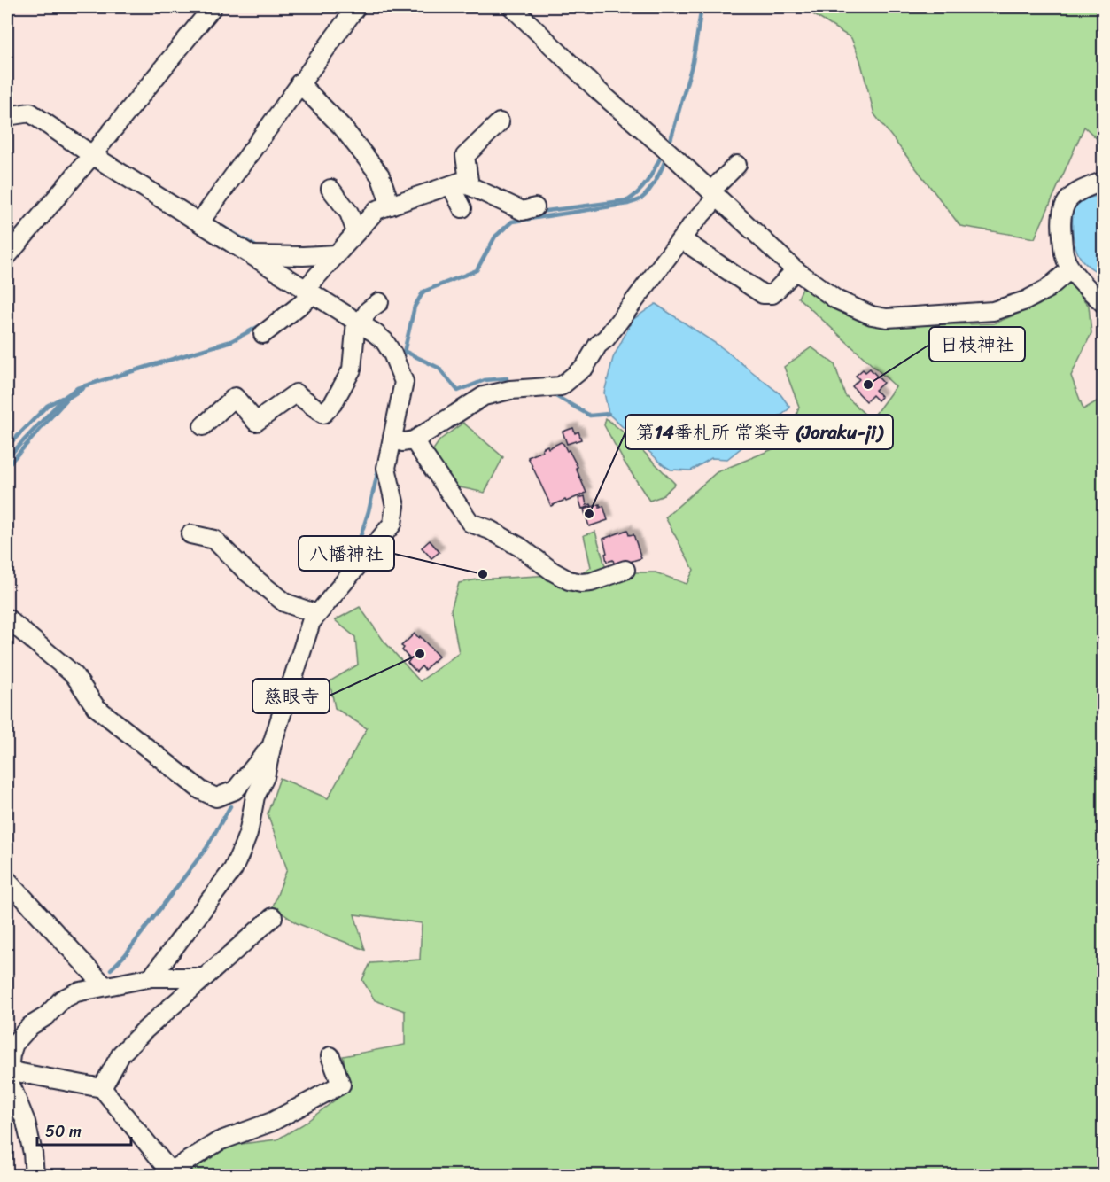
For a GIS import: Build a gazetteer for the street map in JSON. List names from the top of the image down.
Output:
{
  "places": [
    "日枝神社",
    "第14番札所 常楽寺 (Joraku-ji)",
    "八幡神社",
    "慈眼寺"
  ],
  "scale_bar": "50 m"
}
